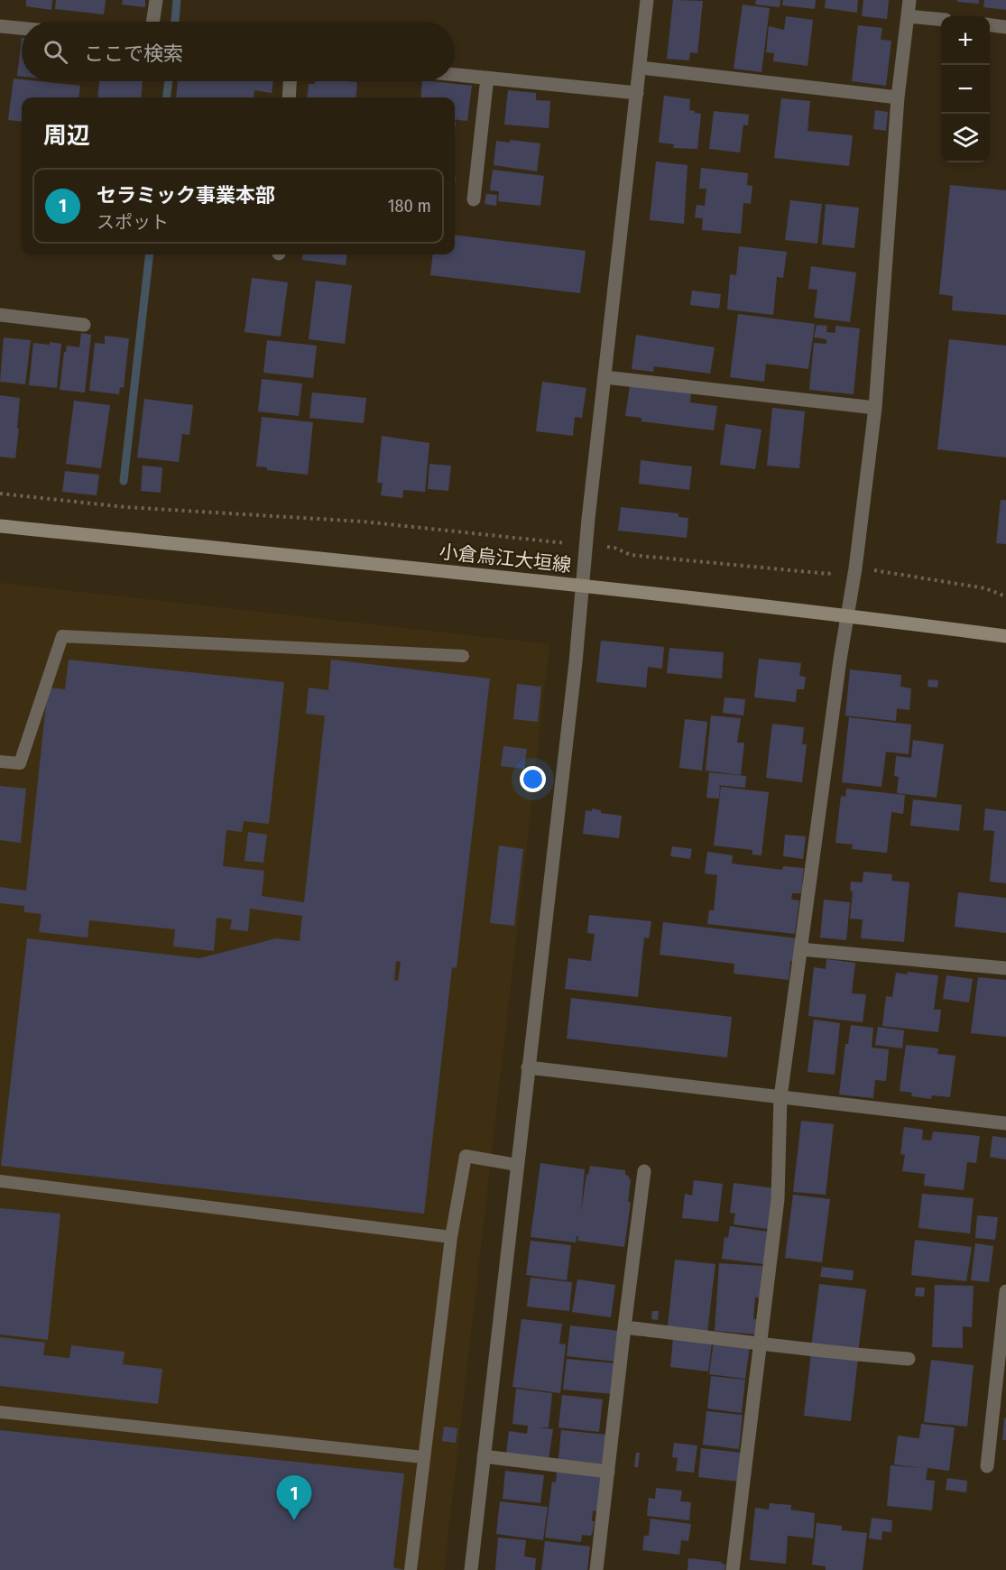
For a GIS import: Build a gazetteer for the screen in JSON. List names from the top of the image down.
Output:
{
  "streets": {
    "main road": ["小倉烏江大垣線"]
  },
  "page": {
    "map_buttons": ["+", "−"],
    "search": "ここで検索",
    "heading": "周辺",
    "list": [
      {
        "mark": "1",
        "name": "セラミック事業本部",
        "note": "スポット",
        "value": "180 m"
      }
    ],
    "pins": "1"
  }
}
